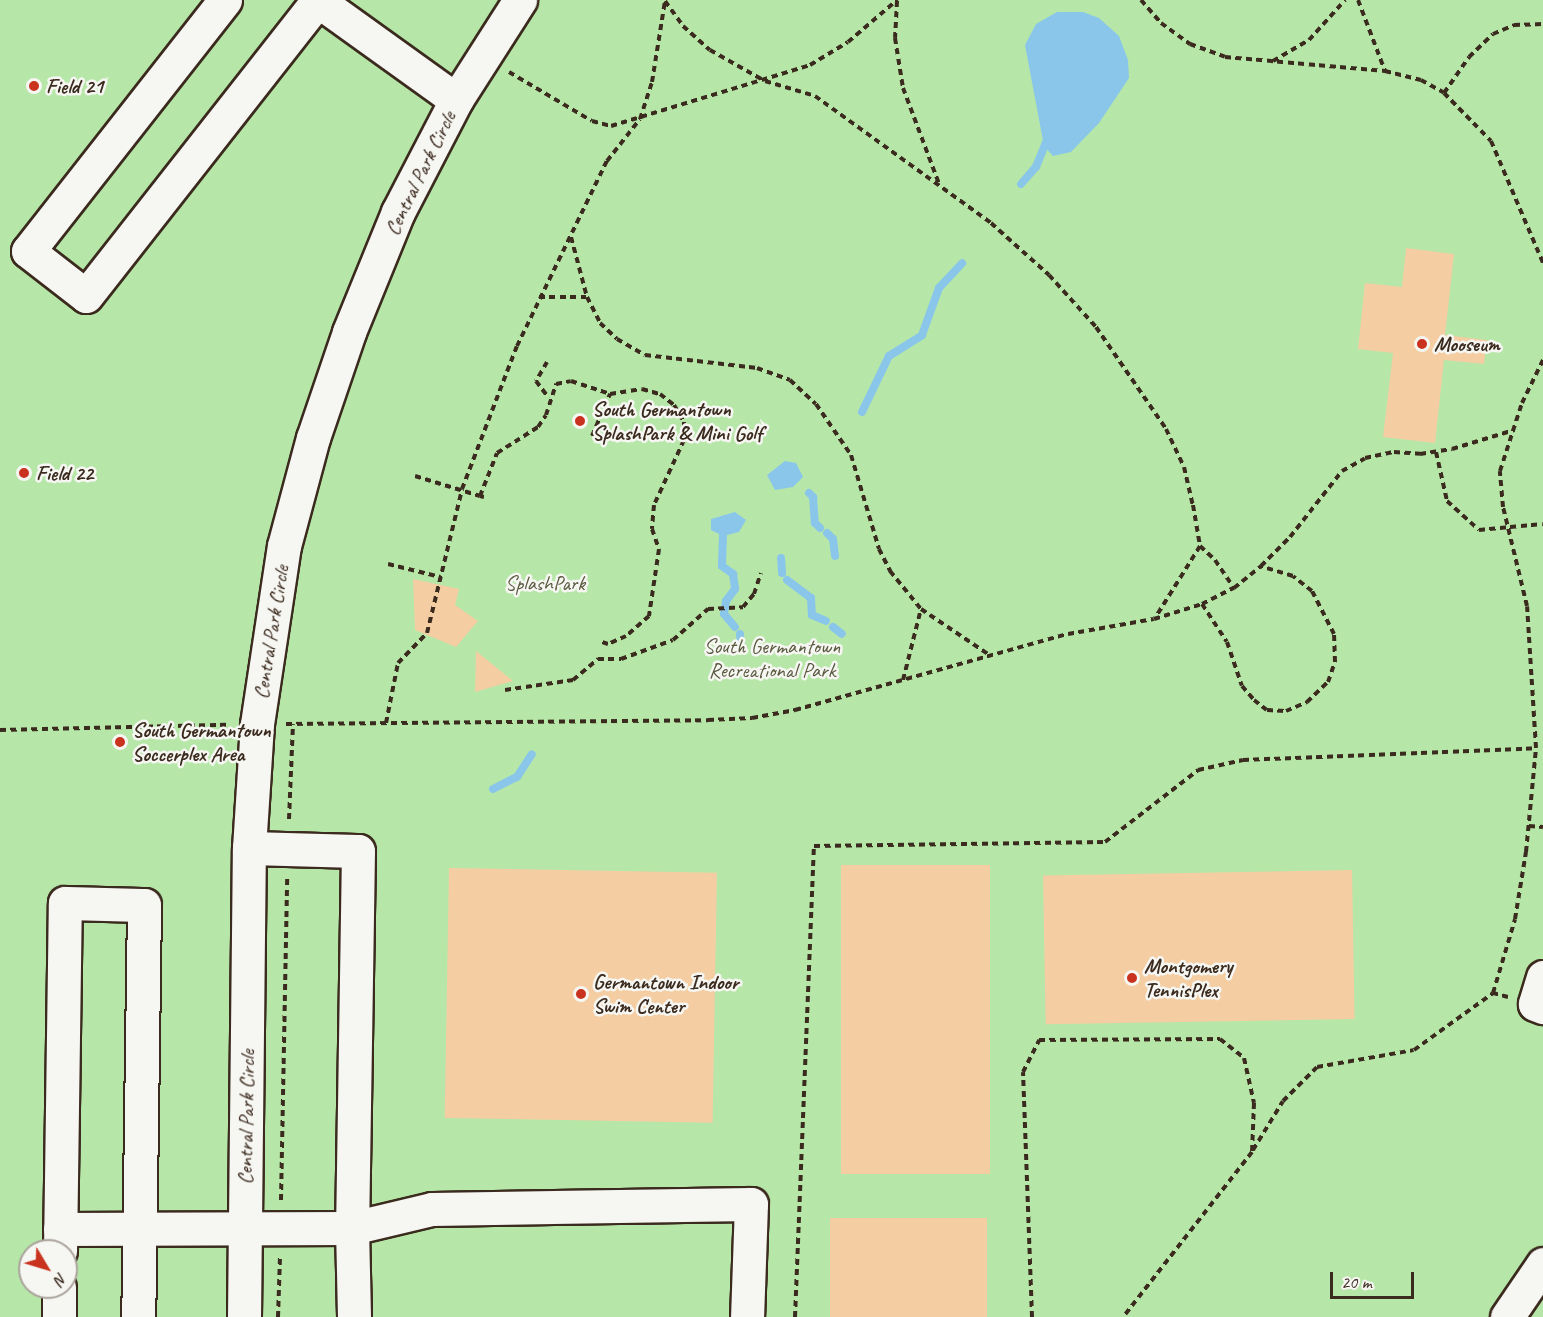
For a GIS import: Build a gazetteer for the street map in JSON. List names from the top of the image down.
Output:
{
  "streets": {
    "street": ["Central Park Circle"]
  },
  "parks": ["SplashPark", "South Germantown Recreational Park"],
  "places": [
    "Field 21",
    "Mooseum",
    "South Germantown SplashPark & Mini Golf",
    "Field 22",
    "South Germantown Soccerplex Area",
    "Montgomery TennisPlex",
    "Germantown Indoor Swim Center"
  ],
  "scale_bar": "20 m",
  "north": "bottom right"
}
